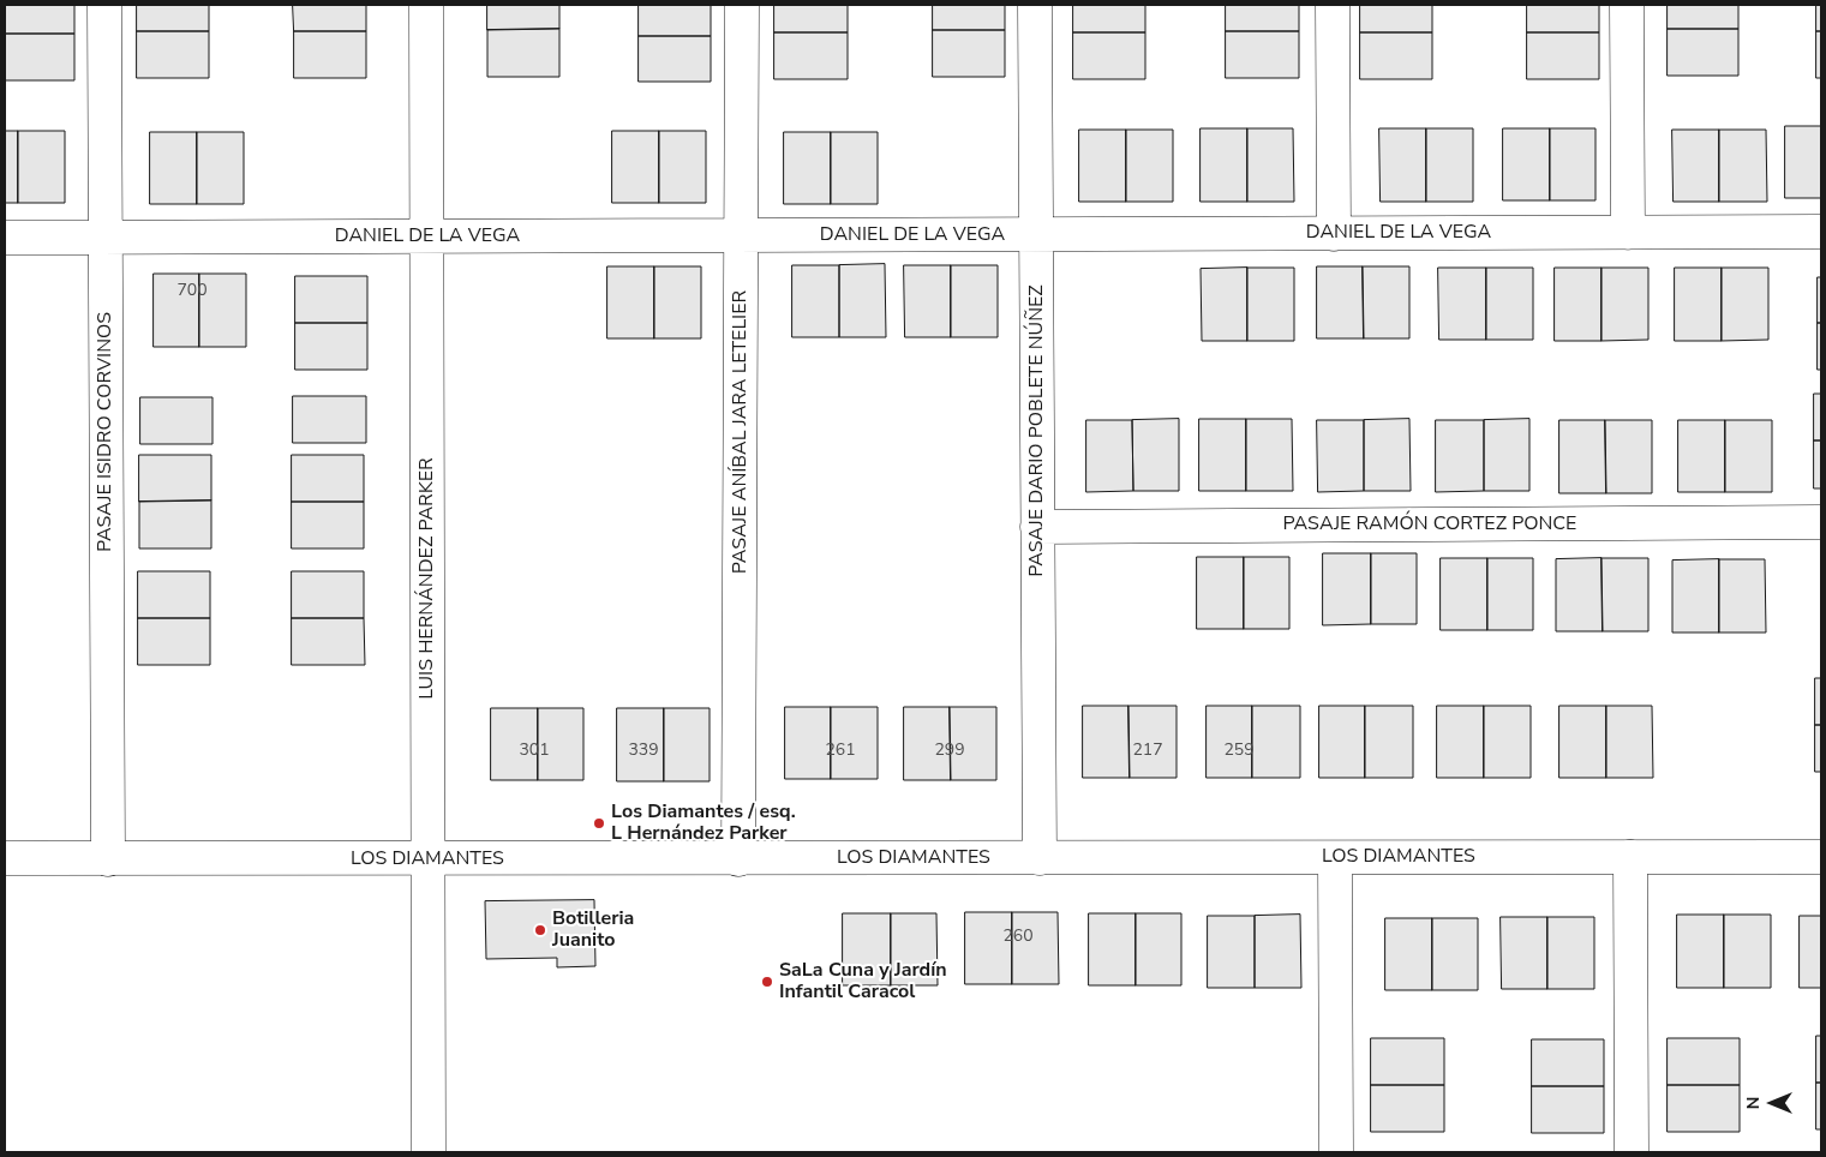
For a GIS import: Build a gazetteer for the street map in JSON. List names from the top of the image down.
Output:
{
  "streets": {
    "street": [
      "DANIEL DE LA VEGA",
      "PASAJE DARIO POBLETE NÚÑEZ",
      "PASAJE ISIDRO CORVINOS",
      "PASAJE ANÍBAL JARA LETELIER",
      "PASAJE RAMÓN CORTEZ PONCE",
      "LUIS HERNÁNDEZ PARKER",
      "LOS DIAMANTES"
    ]
  },
  "crossings": [
    ["DANIEL DE LA VEGA", "PASAJE DARIO POBLETE NÚÑEZ"],
    ["DANIEL DE LA VEGA", "PASAJE ISIDRO CORVINOS"],
    ["DANIEL DE LA VEGA", "PASAJE ANÍBAL JARA LETELIER"],
    ["DANIEL DE LA VEGA", "LUIS HERNÁNDEZ PARKER"],
    ["PASAJE DARIO POBLETE NÚÑEZ", "PASAJE RAMÓN CORTEZ PONCE"],
    ["PASAJE DARIO POBLETE NÚÑEZ", "LOS DIAMANTES"],
    ["PASAJE ISIDRO CORVINOS", "LOS DIAMANTES"],
    ["PASAJE ANÍBAL JARA LETELIER", "LOS DIAMANTES"],
    ["LUIS HERNÁNDEZ PARKER", "LOS DIAMANTES"]
  ],
  "places": ["Los Diamantes / esq. L Hernández Parker", "Botilleria Juanito", "SaLa Cuna y Jardín Infantil Caracol"],
  "house_numbers": [
    "700",
    "301",
    "339",
    "261",
    "299",
    "217",
    "259",
    "260"
  ],
  "north": "left"
}
